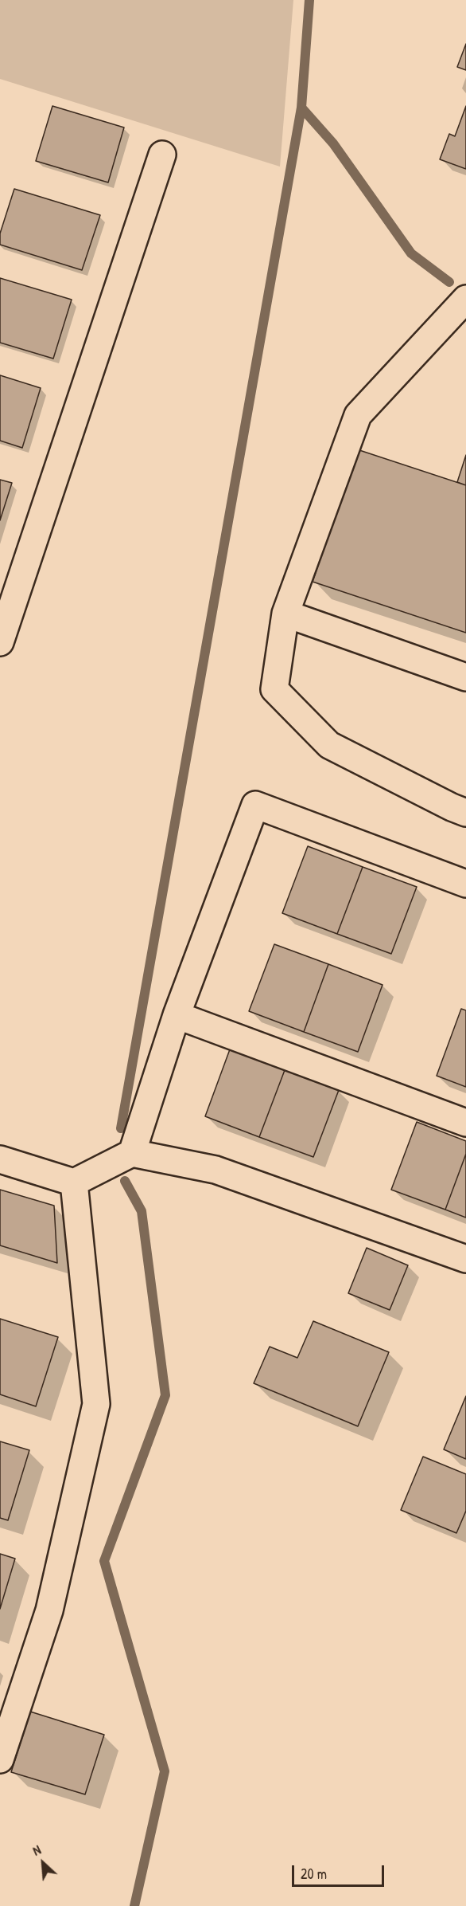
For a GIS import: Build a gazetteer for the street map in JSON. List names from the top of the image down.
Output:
{
  "scale_bar": "20 m",
  "north": "top left"
}
